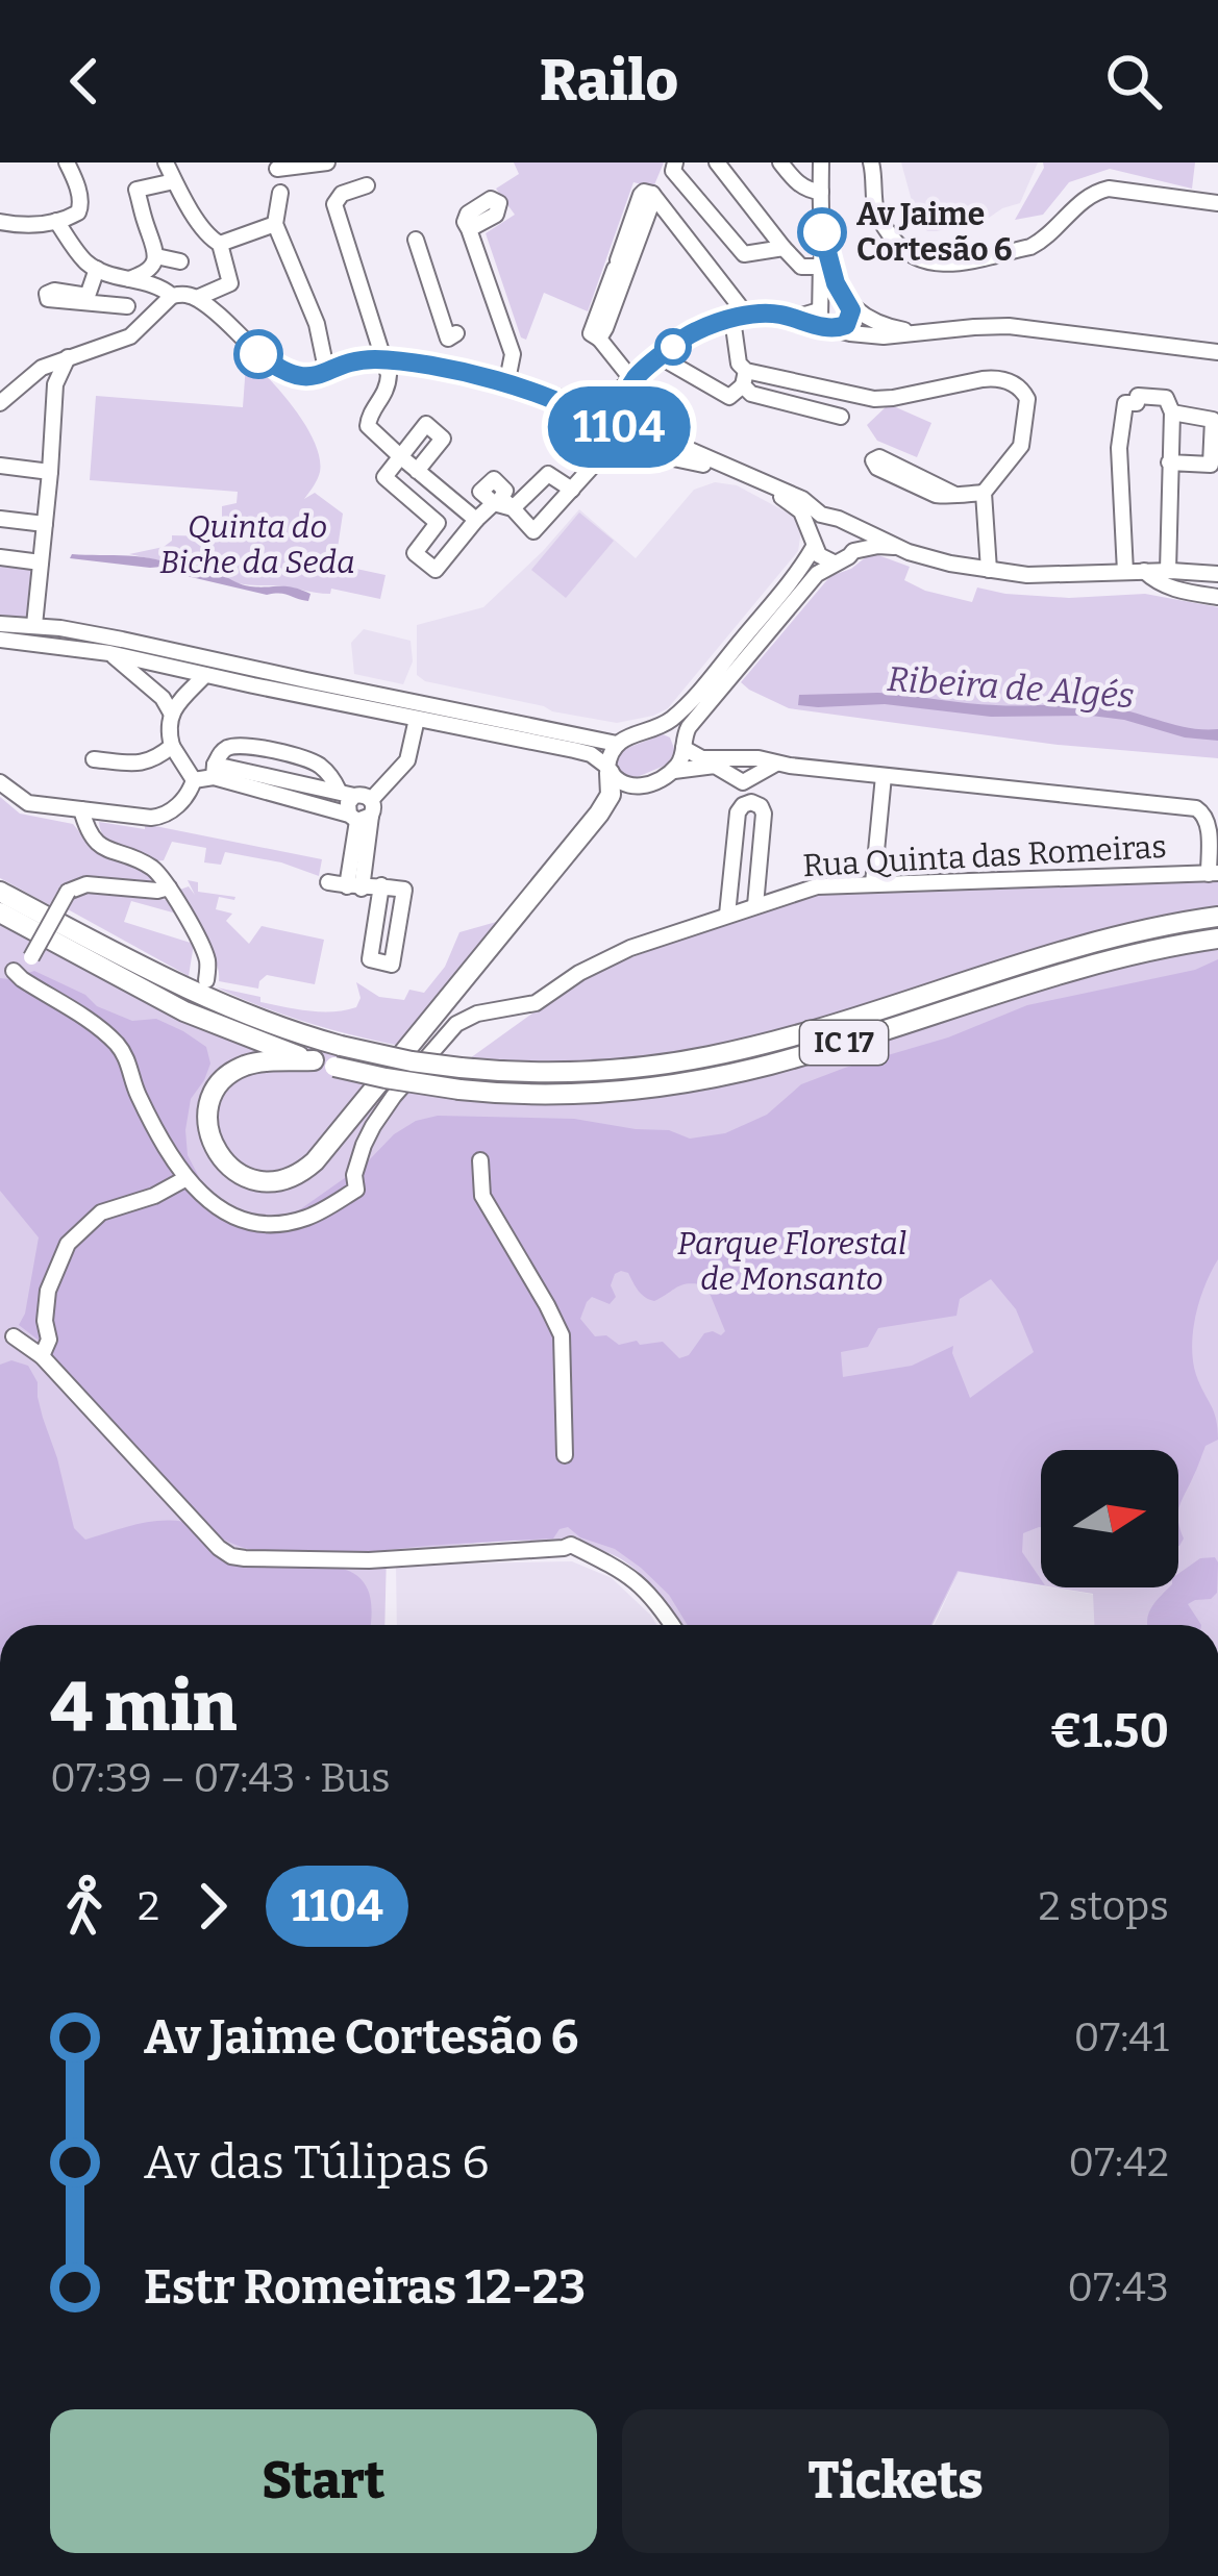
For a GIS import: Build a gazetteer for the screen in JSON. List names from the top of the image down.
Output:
{
  "streets": {
    "highway": ["IC 17"],
    "street": ["Rua Quinta das Romeiras"]
  },
  "water": ["Ribeira de Algés"],
  "parks": ["Quinta do Biche da Seda", "Parque Florestal de Monsanto"],
  "places": ["Av Jaime Cortesão 6"],
  "lines": ["bus line 1104"],
  "north": "right",
  "page": {
    "header": "Railo",
    "on_map": "1104",
    "heading": ["4 min", "07:39 – 07:43 · Bus", "€1.50"],
    "legs": ["2", "1104", "2 stops"],
    "list": [
      {
        "name": "Av Jaime Cortesão 6",
        "value": "07:41"
      },
      {
        "name": "Av das Túlipas 6",
        "value": "07:42"
      },
      {
        "name": "Estr Romeiras 12-23",
        "value": "07:43"
      }
    ],
    "buttons": ["Start", "Tickets"]
  }
}
